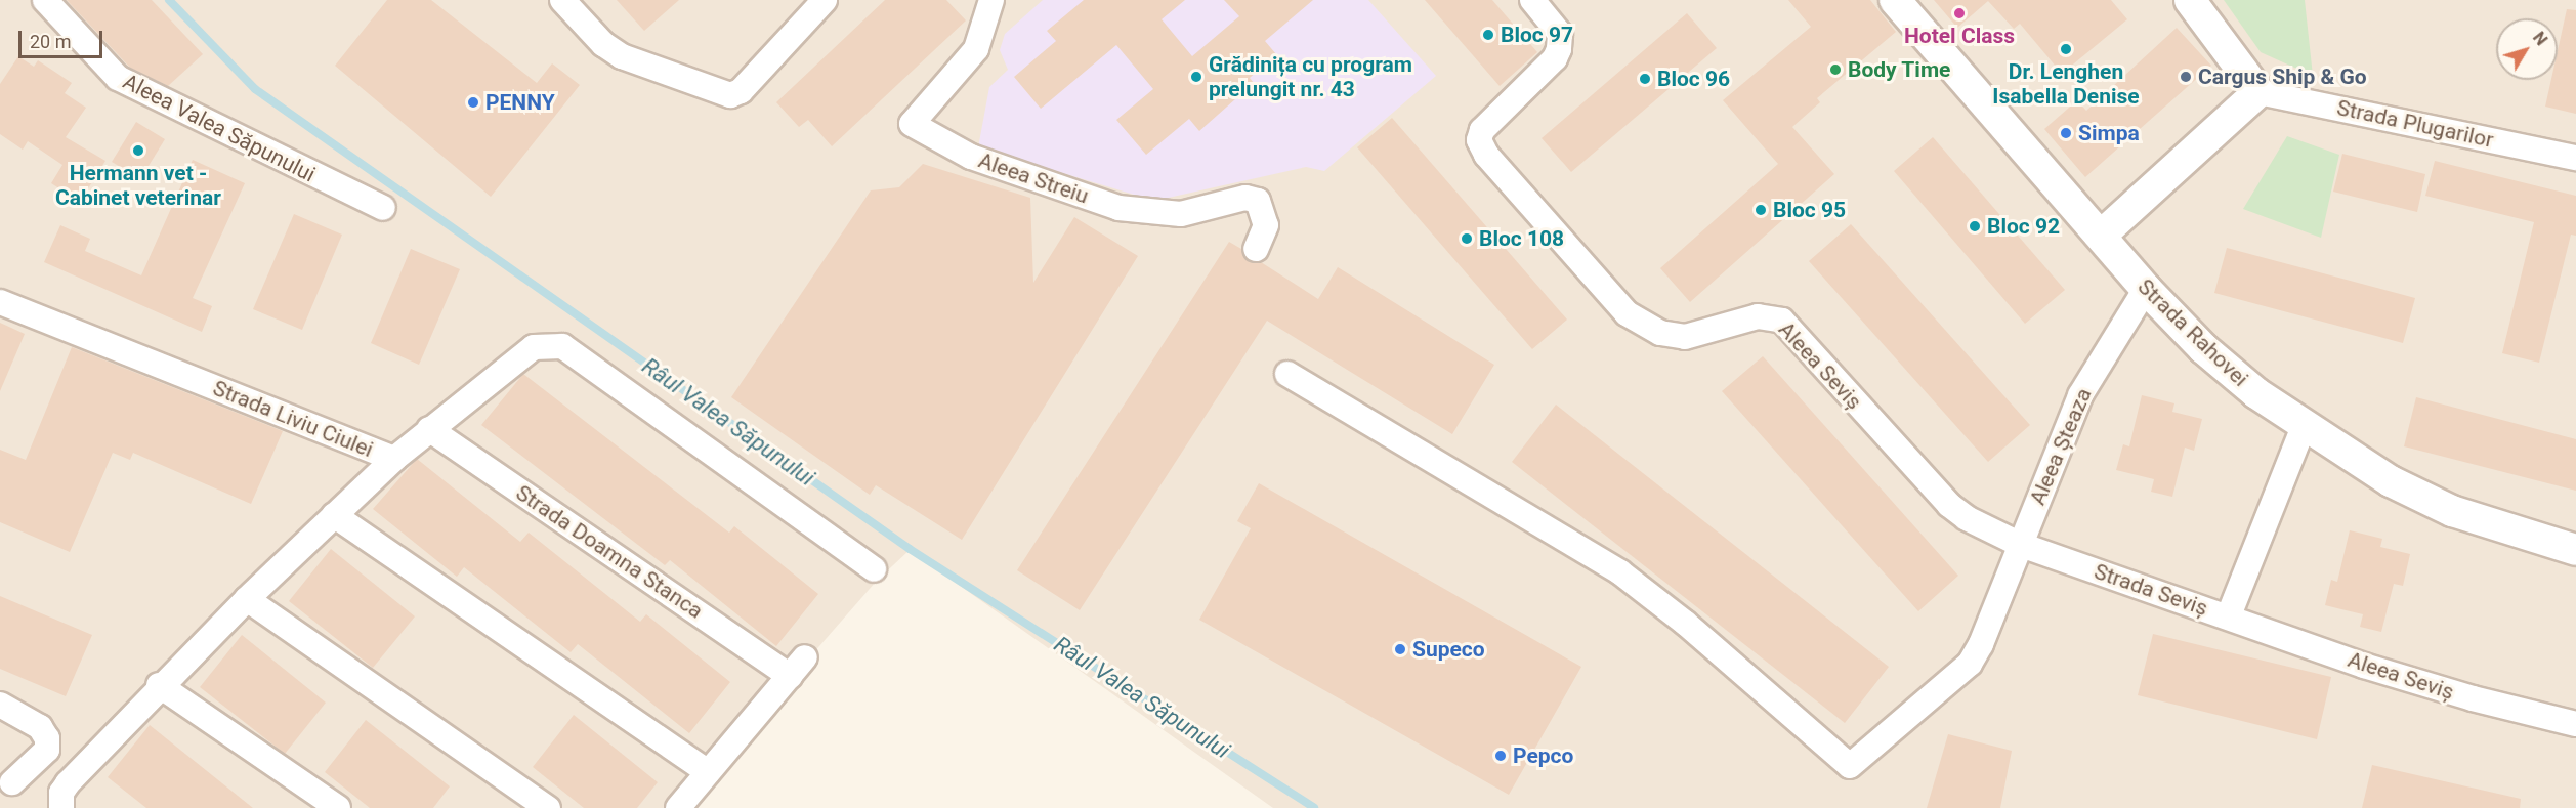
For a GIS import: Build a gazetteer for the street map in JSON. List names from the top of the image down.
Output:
{
  "streets": {
    "street": [
      "Strada Plugarilor",
      "Aleea Valea Săpunului",
      "Aleea Streiu",
      "Strada Rahovei",
      "Aleea Seviș",
      "Strada Liviu Ciulei",
      "Aleea Șteaza",
      "Strada Doamna Stanca",
      "Strada Seviș"
    ]
  },
  "crossings": [
    ["Strada Rahovei", "Aleea Șteaza"],
    ["Strada Rahovei", "Strada Seviș"],
    ["Aleea Seviș", "Aleea Șteaza"],
    ["Aleea Seviș", "Strada Seviș"],
    ["Strada Liviu Ciulei", "Strada Doamna Stanca"],
    ["Aleea Șteaza", "Strada Seviș"]
  ],
  "water": ["Râul Valea Săpunului"],
  "places": [
    "Hotel Class",
    "Bloc 97",
    "Dr. Lenghen Isabella Denise",
    "Body Time",
    "Grădinița cu program prelungit nr. 43",
    "Cargus Ship & Go",
    "Bloc 96",
    "PENNY",
    "Simpa",
    "Hermann vet - Cabinet veterinar",
    "Bloc 95",
    "Bloc 92",
    "Bloc 108",
    "Supeco",
    "Pepco"
  ],
  "scale_bar": "20 m",
  "north": "top right"
}
